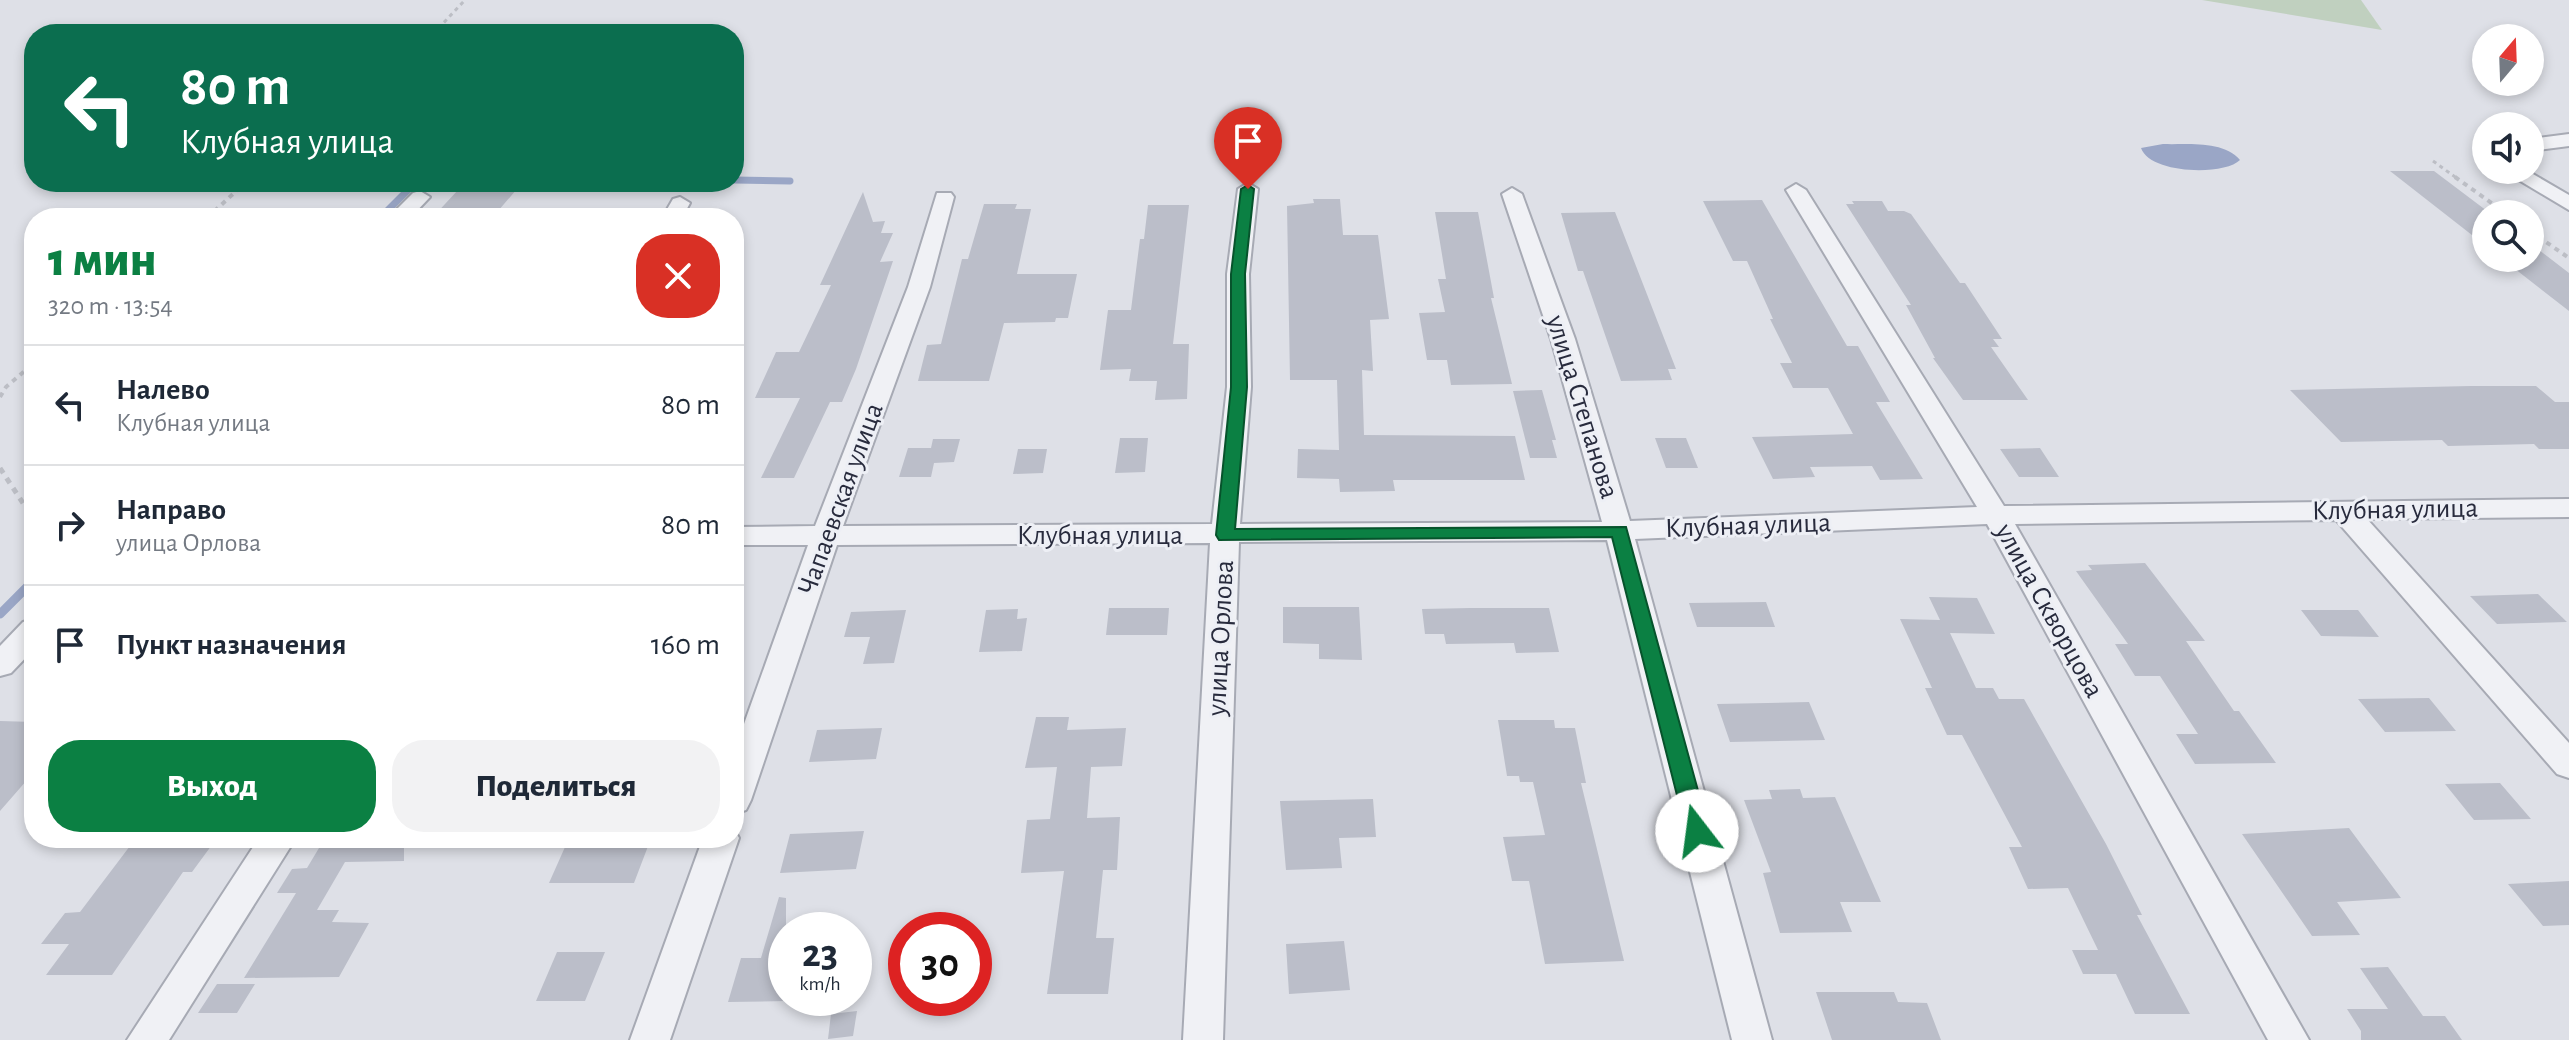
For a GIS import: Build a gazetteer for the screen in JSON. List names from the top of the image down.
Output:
{
  "streets": {
    "street": [
      "улица Степанова",
      "Чапаевская улица",
      "Клубная улица",
      "улица Скворцова",
      "улица Орлова"
    ]
  },
  "crossings": [
    ["улица Степанова", "Клубная улица"],
    ["Чапаевская улица", "Клубная улица"],
    ["Клубная улица", "улица Скворцова"],
    ["Клубная улица", "улица Орлова"]
  ],
  "north": "top",
  "page": {
    "turn": ["80 m", "Клубная улица"],
    "heading": ["1 мин", "320 m · 13:54"],
    "list": [
      {
        "name": "Налево",
        "note": "Клубная улица",
        "value": "80 m"
      },
      {
        "name": "Направо",
        "note": "улица Орлова",
        "value": "80 m"
      },
      {
        "name": "Пункт назначения",
        "value": "160 m"
      }
    ],
    "buttons": ["Выход", "Поделиться"],
    "speed": "23 km/h",
    "limit": "30"
  }
}
